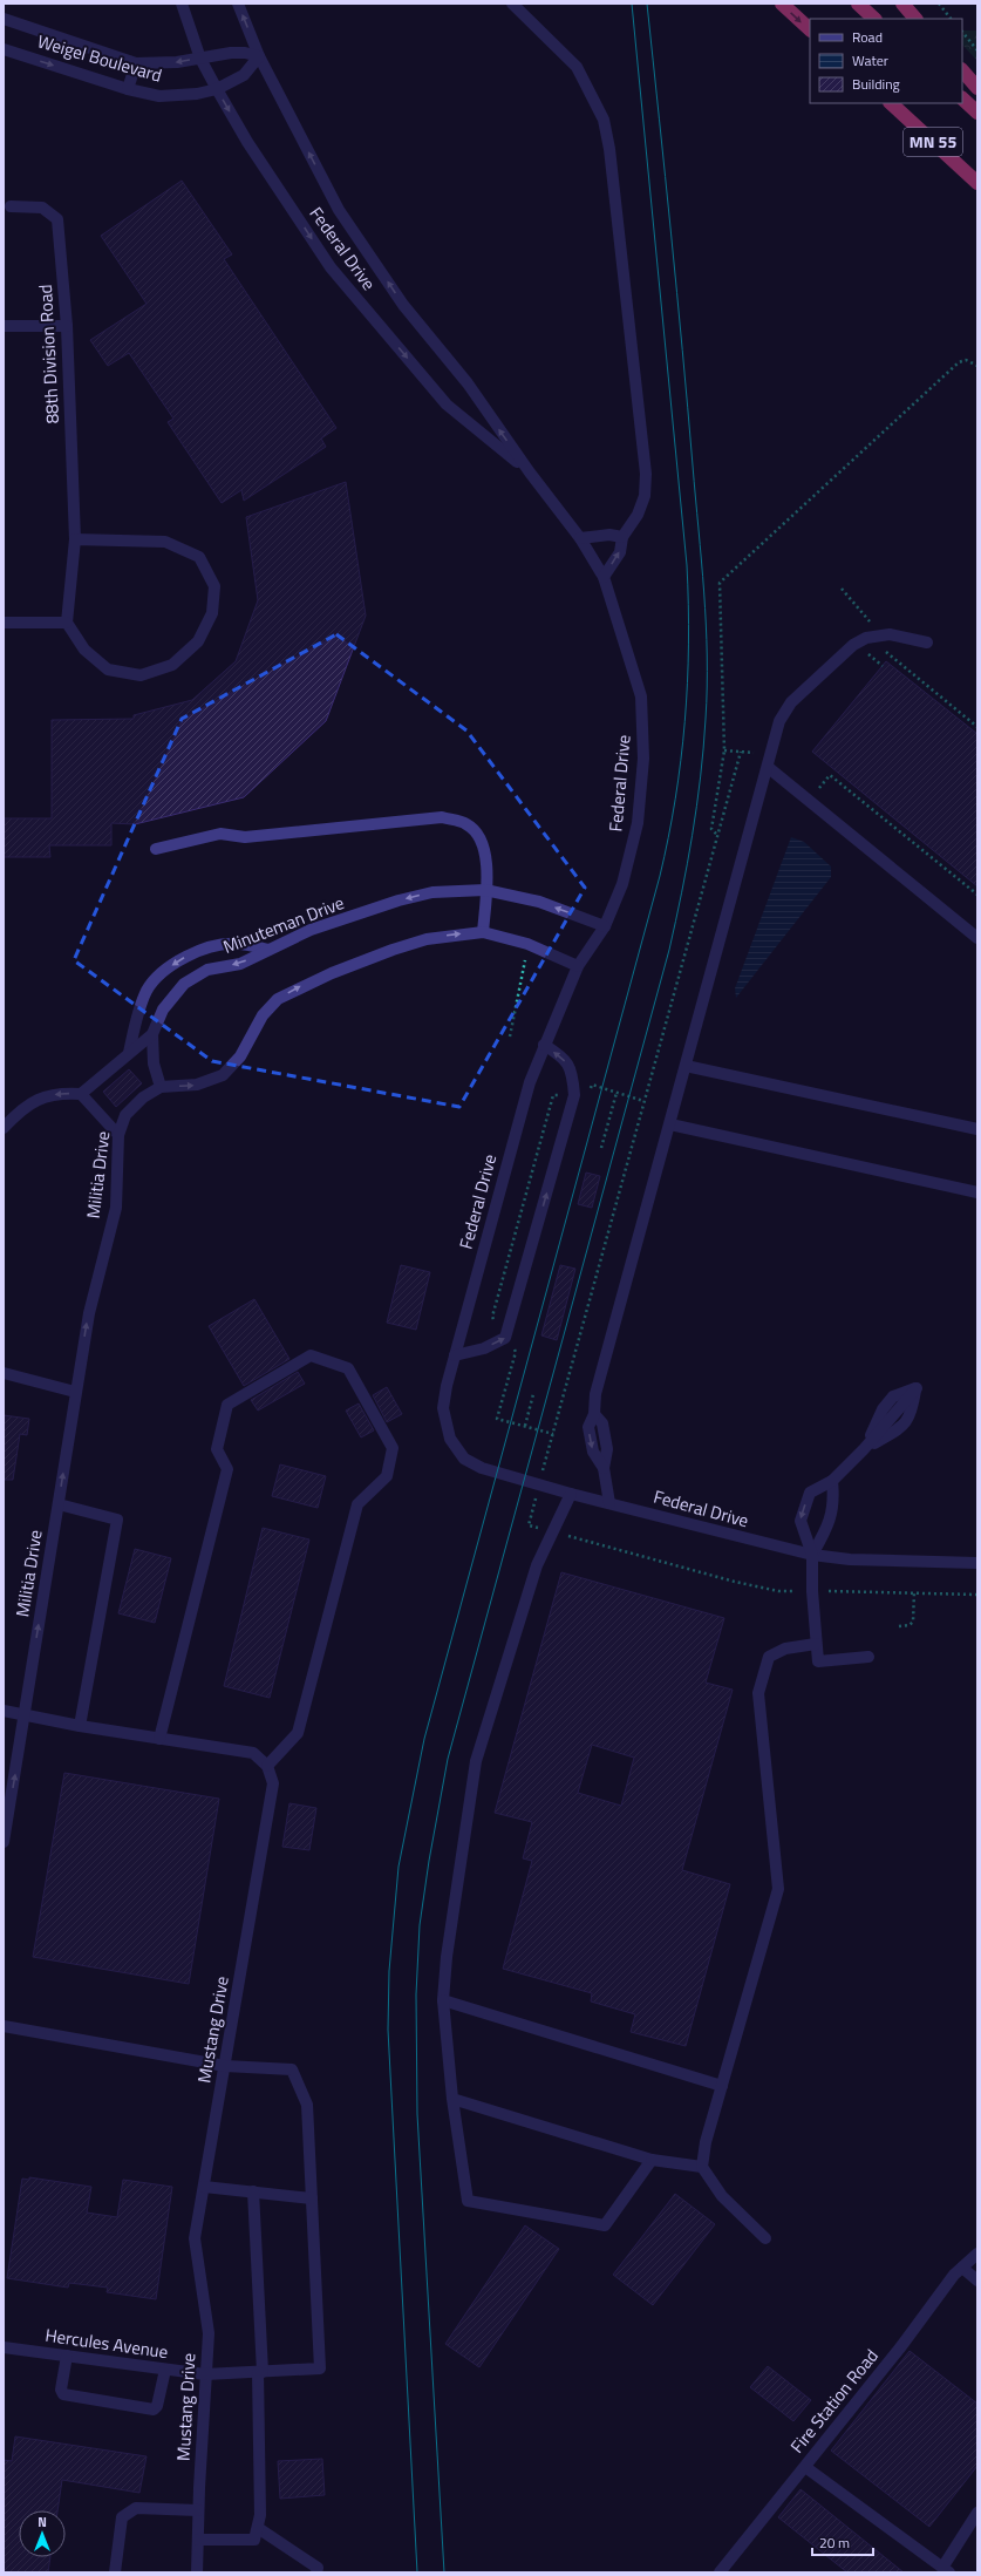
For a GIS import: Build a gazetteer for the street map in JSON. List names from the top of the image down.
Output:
{
  "streets": {
    "highway": ["MN 55"],
    "street": [
      "Weigel Boulevard",
      "Federal Drive",
      "88th Division Road",
      "Minuteman Drive",
      "Militia Drive",
      "Mustang Drive",
      "Hercules Avenue",
      "Fire Station Road"
    ]
  },
  "crossings": [
    ["Weigel Boulevard", "Federal Drive"],
    ["Federal Drive", "Minuteman Drive"],
    ["Federal Drive", "Militia Drive"],
    ["Mustang Drive", "Hercules Avenue"]
  ],
  "one_way": ["Minuteman Drive", "Militia Drive"],
  "legend": ["Road", "Water", "Building"],
  "scale_bar": "20 m",
  "north": "top"
}
